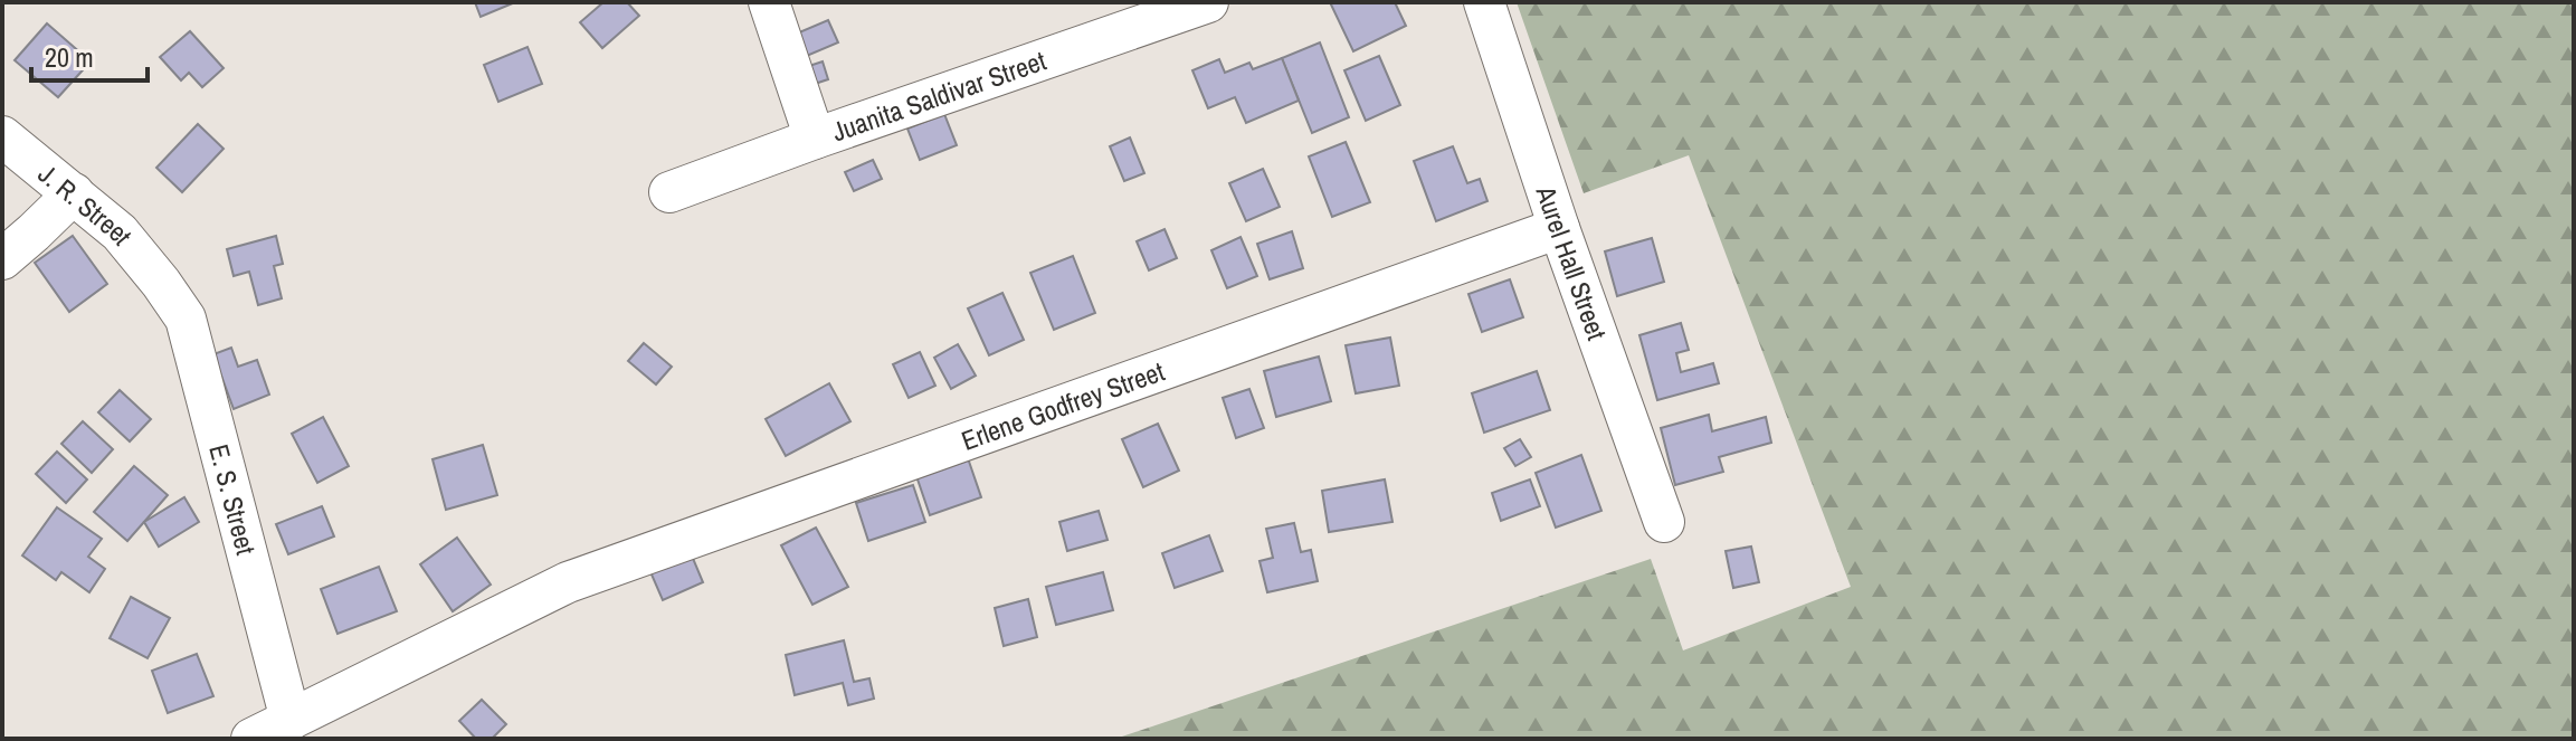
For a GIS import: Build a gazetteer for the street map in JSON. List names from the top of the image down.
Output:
{
  "streets": {
    "street": [
      "Juanita Saldivar Street",
      "J. R. Street",
      "Aurel Hall Street",
      "Erlene Godfrey Street",
      "E. S. Street"
    ]
  },
  "crossings": [
    ["J. R. Street", "E. S. Street"],
    ["Aurel Hall Street", "Erlene Godfrey Street"],
    ["Erlene Godfrey Street", "E. S. Street"]
  ],
  "scale_bar": "20 m"
}
